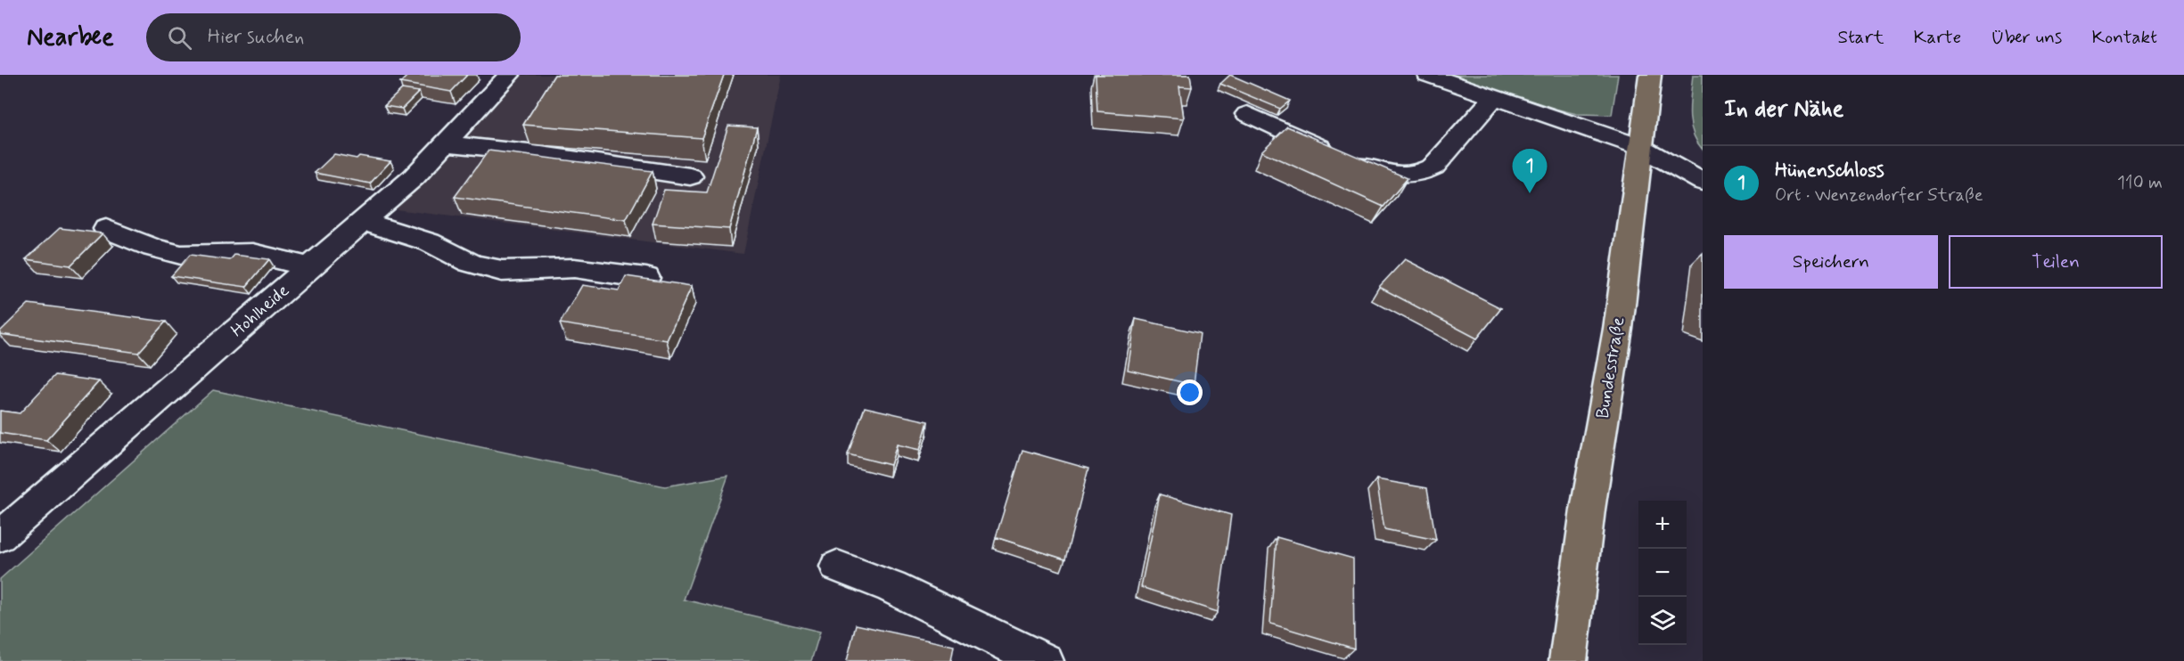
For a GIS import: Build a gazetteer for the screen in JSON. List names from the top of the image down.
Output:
{
  "streets": {
    "main road": ["Bundesstraße"],
    "street": ["Hohlheide"]
  },
  "page": {
    "header": "Nearbee",
    "search": "Hier suchen",
    "nav": [
      "Start",
      "Karte",
      "Über uns",
      "Kontakt"
    ],
    "heading": "In der Nähe",
    "list": [
      {
        "mark": "1",
        "name": "Hünenschloss",
        "note": "Ort · Wenzendorfer Straße",
        "value": "110 m"
      }
    ],
    "pins": "1",
    "buttons": ["Speichern", "Teilen"],
    "map_buttons": ["+", "−"]
  }
}
